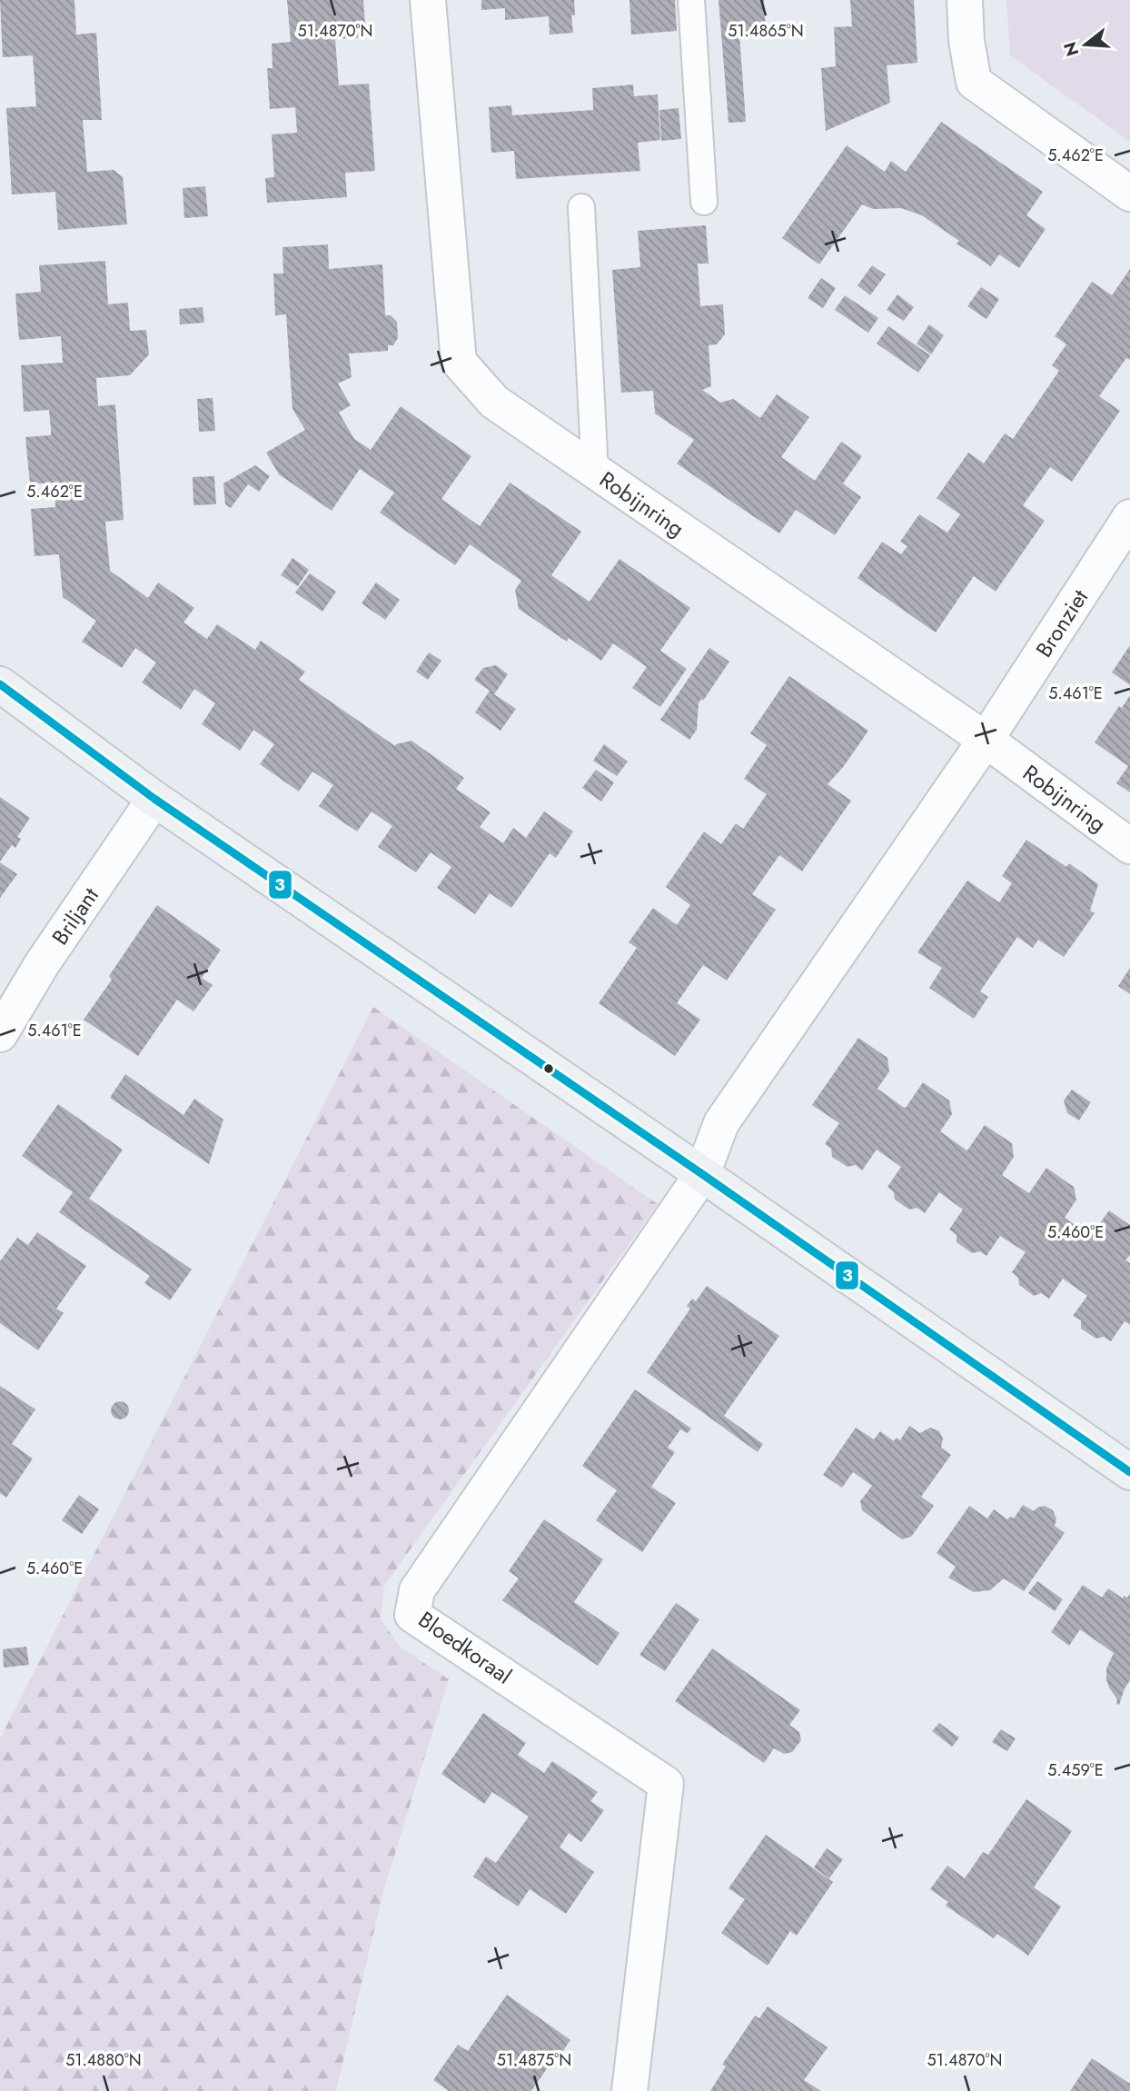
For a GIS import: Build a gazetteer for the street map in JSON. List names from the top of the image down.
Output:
{
  "streets": {
    "street": [
      "Robijnring",
      "Bronziet",
      "Briljant",
      "Bloedkoraal"
    ]
  },
  "crossings": [
    ["Robijnring", "Bronziet"],
    ["Bronziet", "Bloedkoraal"]
  ],
  "lines": ["transit line 3"],
  "north": "left",
  "coordinates": [
    "51.4870°N",
    "51.4865°N",
    "5.462°E",
    "5.461°E",
    "5.460°E",
    "5.459°E",
    "51.4880°N",
    "51.4875°N"
  ]
}
